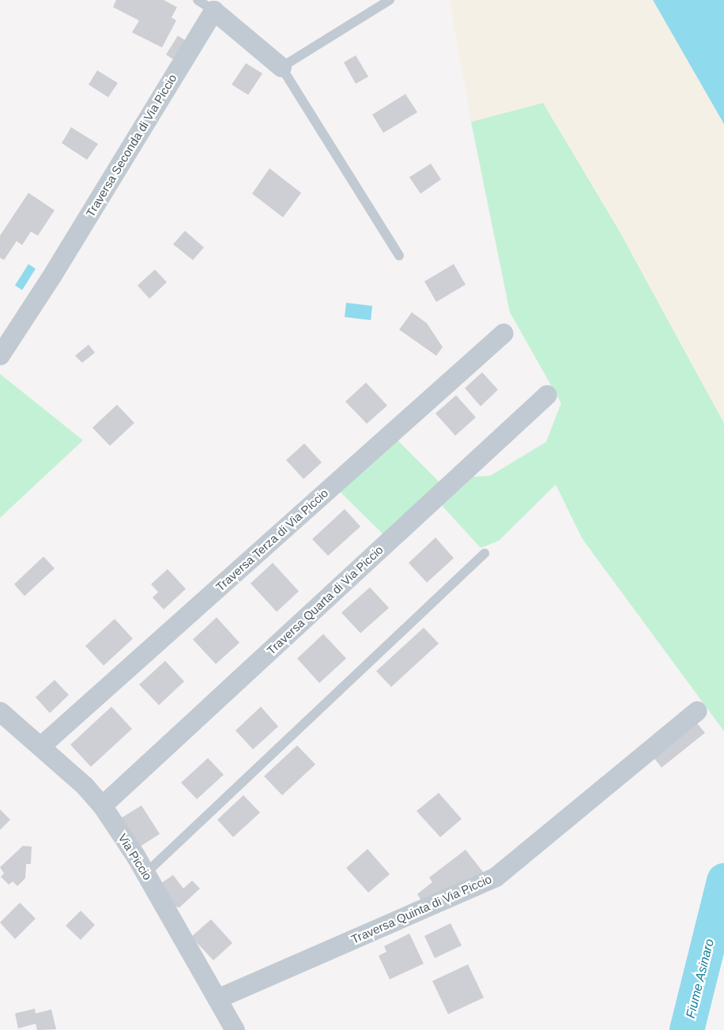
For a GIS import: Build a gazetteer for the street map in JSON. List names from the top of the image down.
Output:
{
  "streets": {
    "street": [
      "Traversa Seconda di Via Piccio",
      "Traversa Terza di Via Piccio",
      "Traversa Quarta di Via Piccio",
      "Via Piccio",
      "Traversa Quinta di Via Piccio"
    ]
  },
  "crossings": [
    ["Traversa Terza di Via Piccio", "Via Piccio"],
    ["Traversa Quarta di Via Piccio", "Via Piccio"],
    ["Via Piccio", "Traversa Quinta di Via Piccio"]
  ],
  "water": ["Fiume Asinaro"]
}
